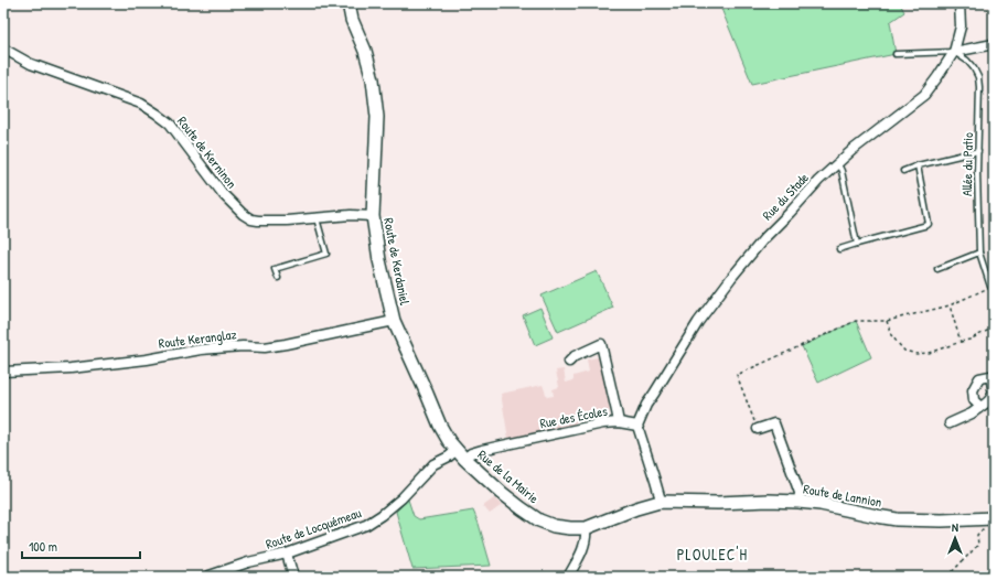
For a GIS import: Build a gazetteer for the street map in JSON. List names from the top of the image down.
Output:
{
  "streets": {
    "street": [
      "Route de Kerninon",
      "Rue du Stade",
      "Route de Kerdaniel",
      "Route Keranglaz",
      "Rue des Écoles",
      "Rue de la Mairie",
      "Route de Lannion",
      "Route de Locquémeau"
    ],
    "lane": ["Allée du Patio"]
  },
  "crossings": [
    ["Route de Kerninon", "Route de Kerdaniel"],
    ["Allée du Patio", "Rue du Stade"],
    ["Rue du Stade", "Rue des Écoles"],
    ["Route de Kerdaniel", "Route Keranglaz"],
    ["Route de Kerdaniel", "Rue des Écoles"],
    ["Route de Kerdaniel", "Rue de la Mairie"],
    ["Route de Kerdaniel", "Route de Locquémeau"],
    ["Rue des Écoles", "Rue de la Mairie"],
    ["Rue des Écoles", "Route de Locquémeau"],
    ["Rue de la Mairie", "Route de Lannion"],
    ["Rue de la Mairie", "Route de Locquémeau"]
  ],
  "districts": ["PLOULEC'H"],
  "scale_bar": "100 m",
  "north": "top"
}
